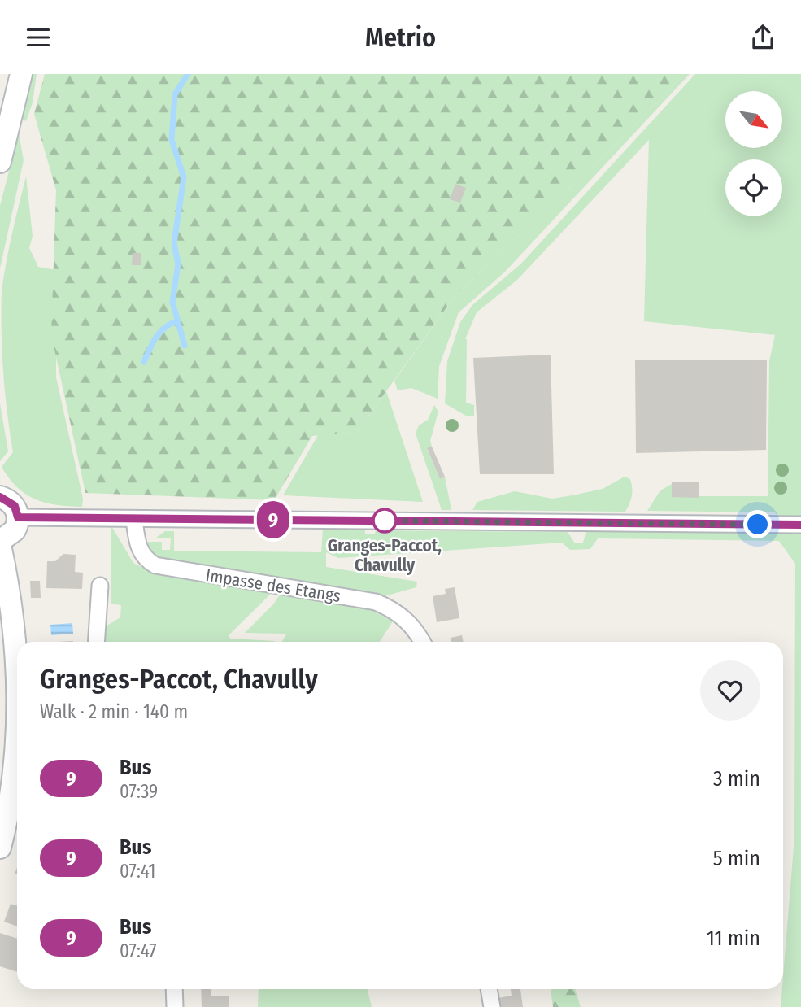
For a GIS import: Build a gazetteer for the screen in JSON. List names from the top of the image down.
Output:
{
  "streets": {
    "street": ["Impasse des Etangs"]
  },
  "places": ["Granges-Paccot, Chavully"],
  "lines": ["bus line 9"],
  "north": "bottom right",
  "page": {
    "header": "Metrio",
    "on_map": "9",
    "heading": ["Granges-Paccot, Chavully", "Walk · 2 min · 140 m"],
    "list": [
      {
        "mark": "9",
        "name": "Bus",
        "note": "07:39",
        "value": "3 min"
      },
      {
        "mark": "9",
        "name": "Bus",
        "note": "07:41",
        "value": "5 min"
      },
      {
        "mark": "9",
        "name": "Bus",
        "note": "07:47",
        "value": "11 min"
      }
    ]
  }
}
